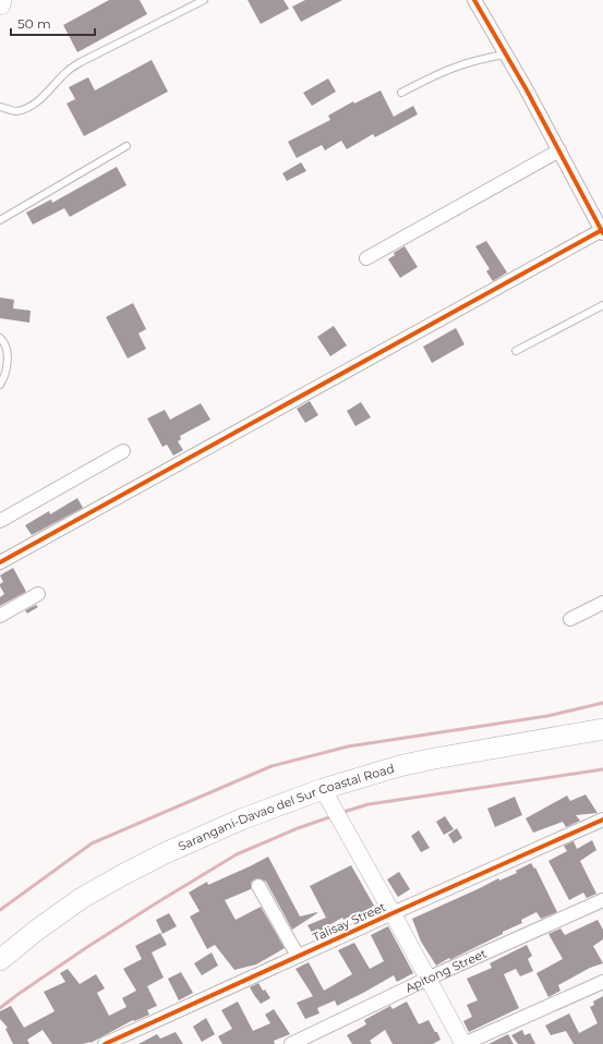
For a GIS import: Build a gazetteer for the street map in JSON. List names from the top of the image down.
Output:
{
  "streets": {
    "main road": ["Sarangani-Davao del Sur Coastal Road"],
    "street": ["Talisay Street", "Apitong Street"]
  },
  "scale_bar": "50 m"
}
